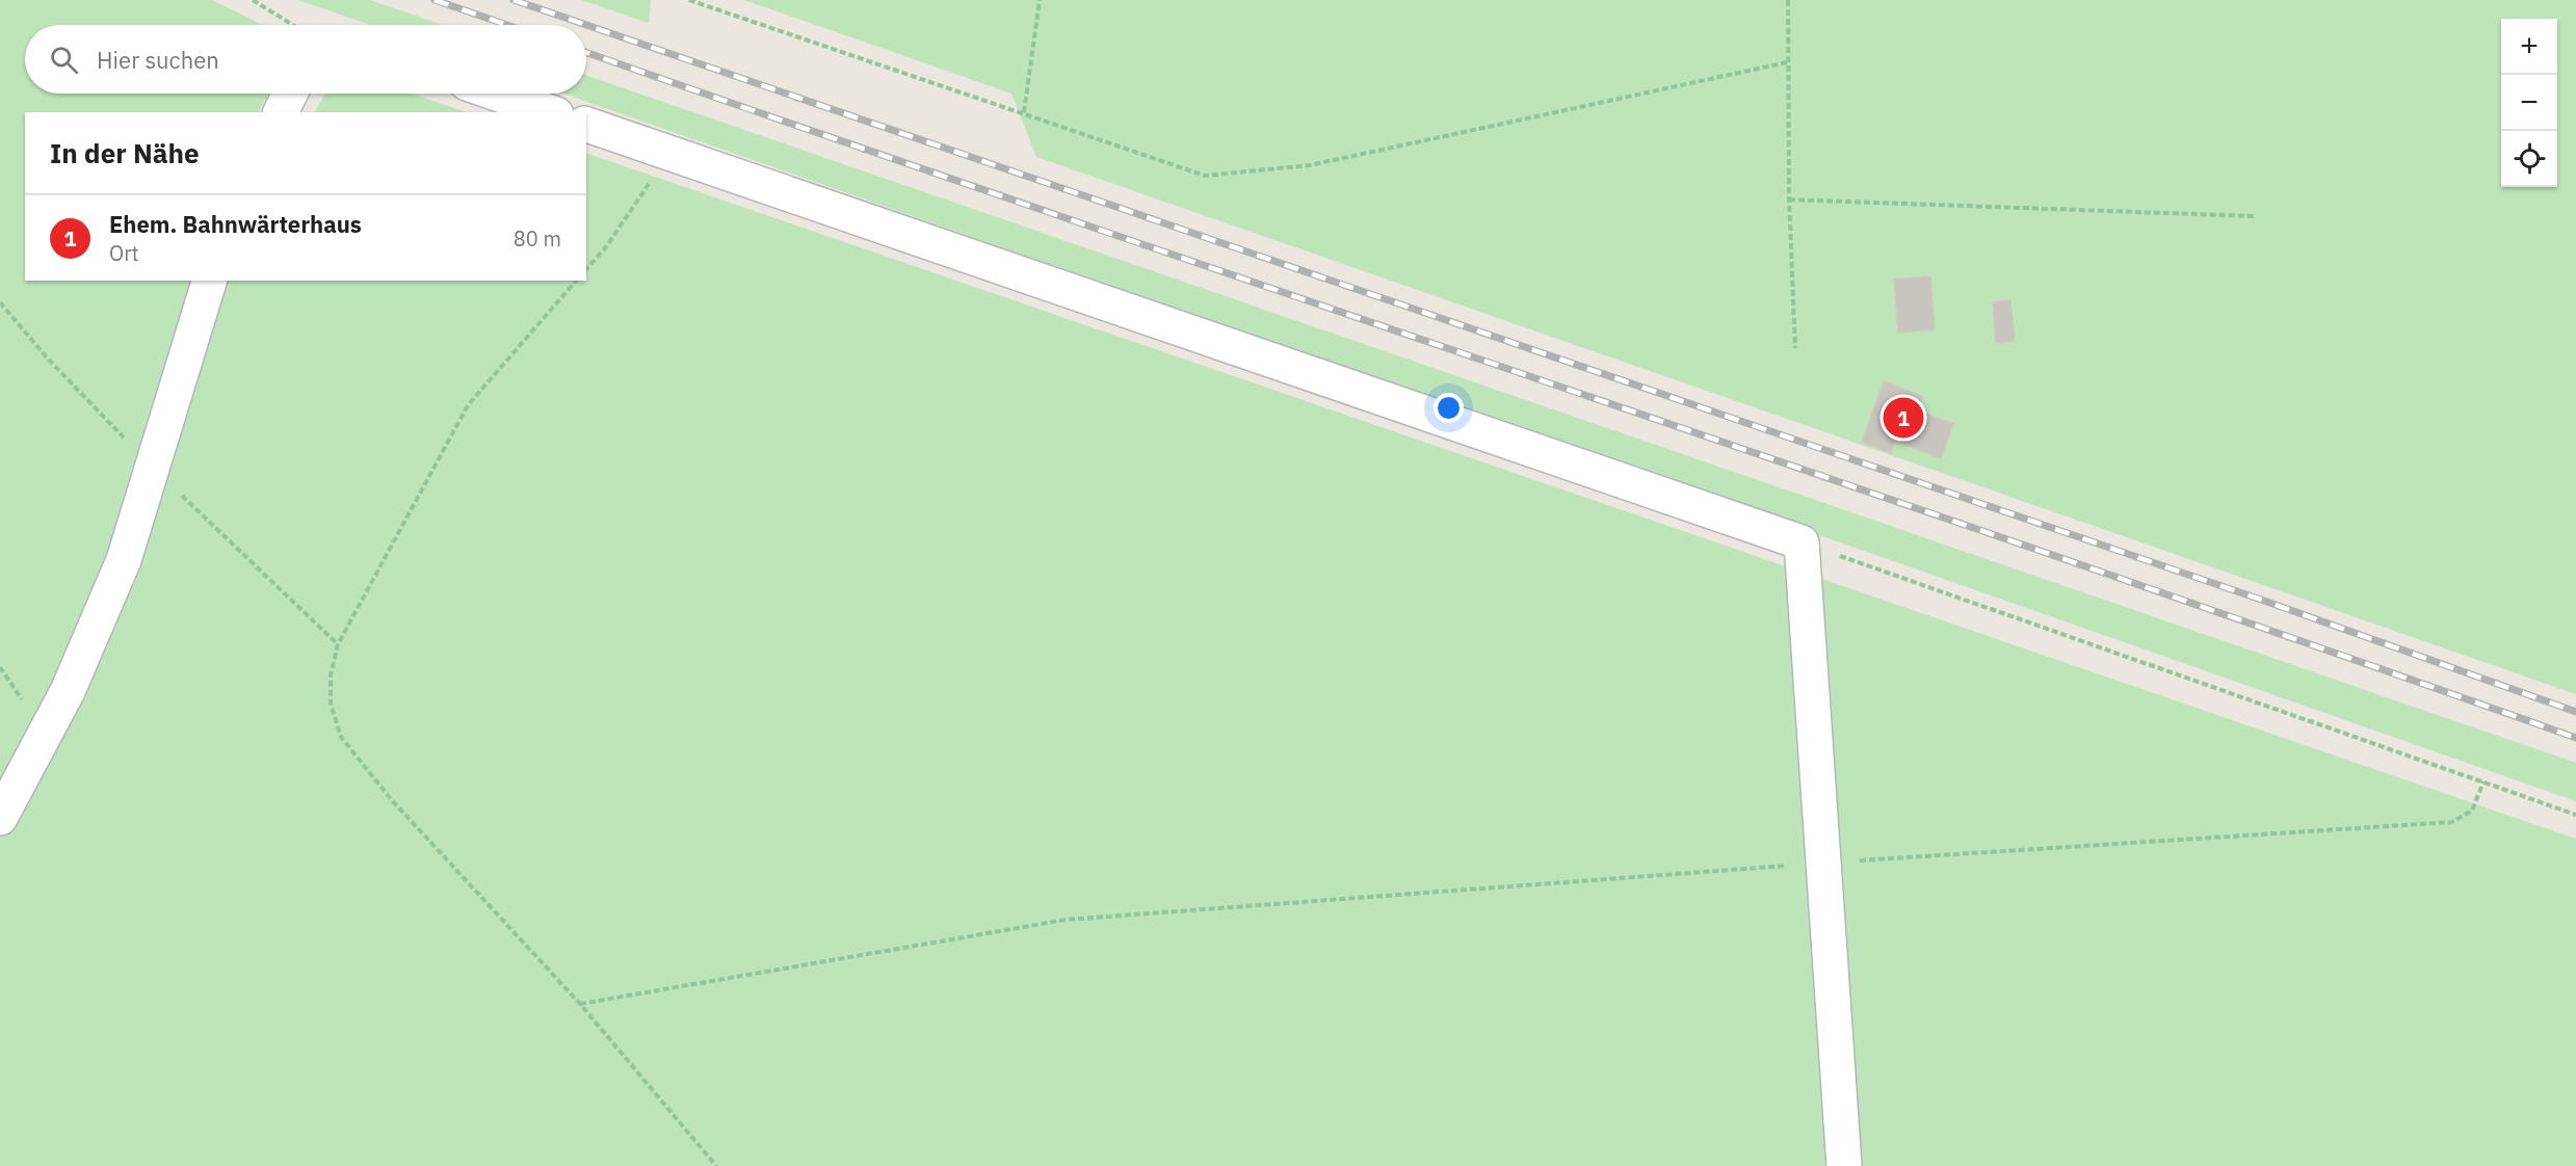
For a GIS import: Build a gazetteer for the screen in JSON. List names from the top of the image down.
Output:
{
  "page": {
    "map_buttons": ["+", "−"],
    "search": "Hier suchen",
    "heading": "In der Nähe",
    "list": [
      {
        "mark": "1",
        "name": "Ehem. Bahnwärterhaus",
        "note": "Ort",
        "value": "80 m"
      }
    ],
    "pins": "1"
  }
}
